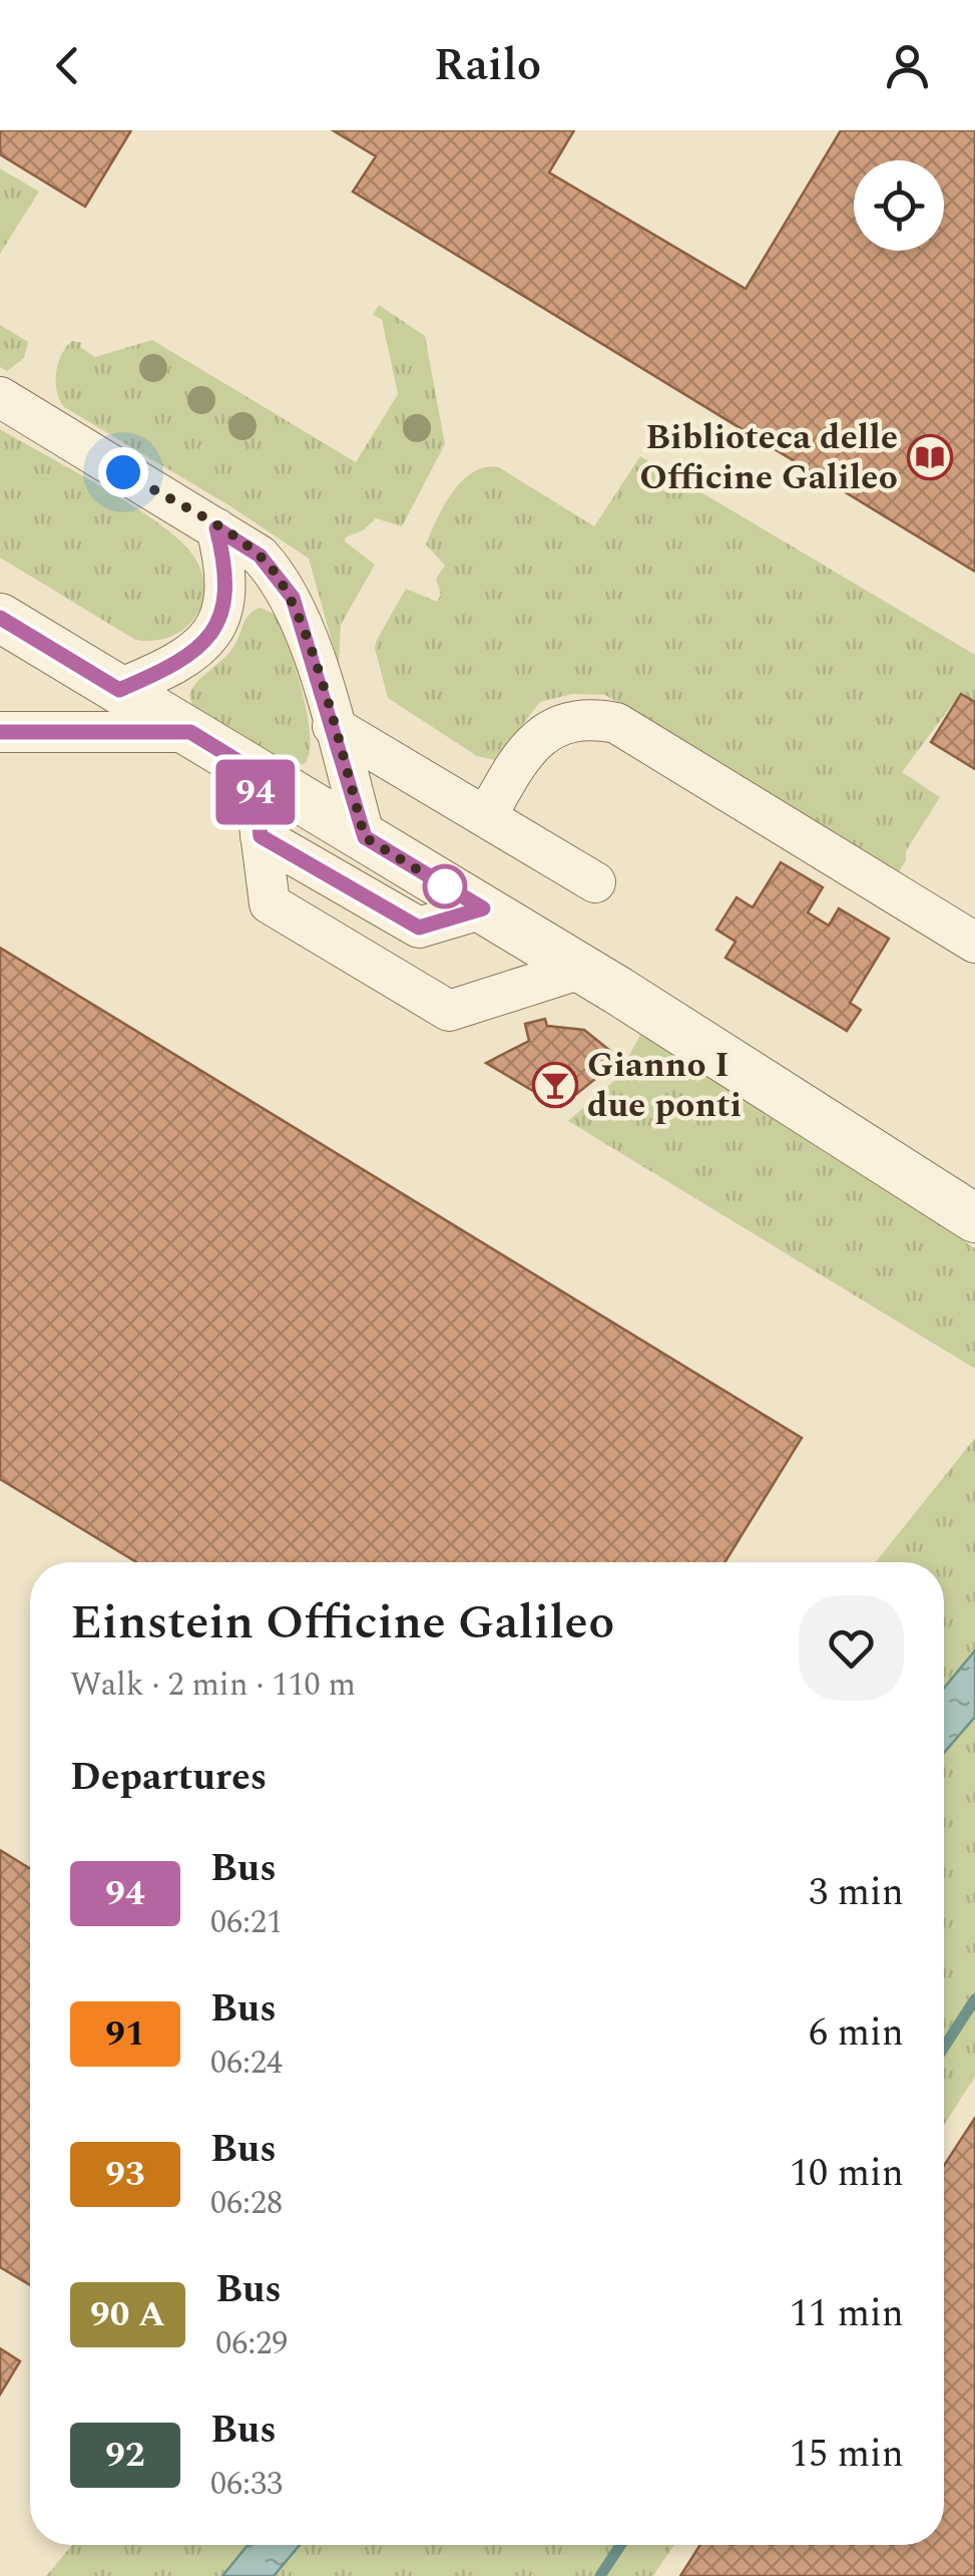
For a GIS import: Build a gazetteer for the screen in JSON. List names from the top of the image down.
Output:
{
  "places": {
    "library": ["Biblioteca delle Officine Galileo"],
    "bar": ["Gianno I due ponti"]
  },
  "lines": ["bus line 94"],
  "page": {
    "header": "Railo",
    "on_map": "94",
    "heading": [
      ["Einstein Officine Galileo", "Walk · 2 min · 110 m"],
      "Departures"
    ],
    "list": [
      {
        "mark": "94",
        "name": "Bus",
        "note": "06:21",
        "value": "3 min"
      },
      {
        "mark": "91",
        "name": "Bus",
        "note": "06:24",
        "value": "6 min"
      },
      {
        "mark": "93",
        "name": "Bus",
        "note": "06:28",
        "value": "10 min"
      },
      {
        "mark": "90 A",
        "name": "Bus",
        "note": "06:29",
        "value": "11 min"
      },
      {
        "mark": "92",
        "name": "Bus",
        "note": "06:33",
        "value": "15 min"
      }
    ]
  }
}
